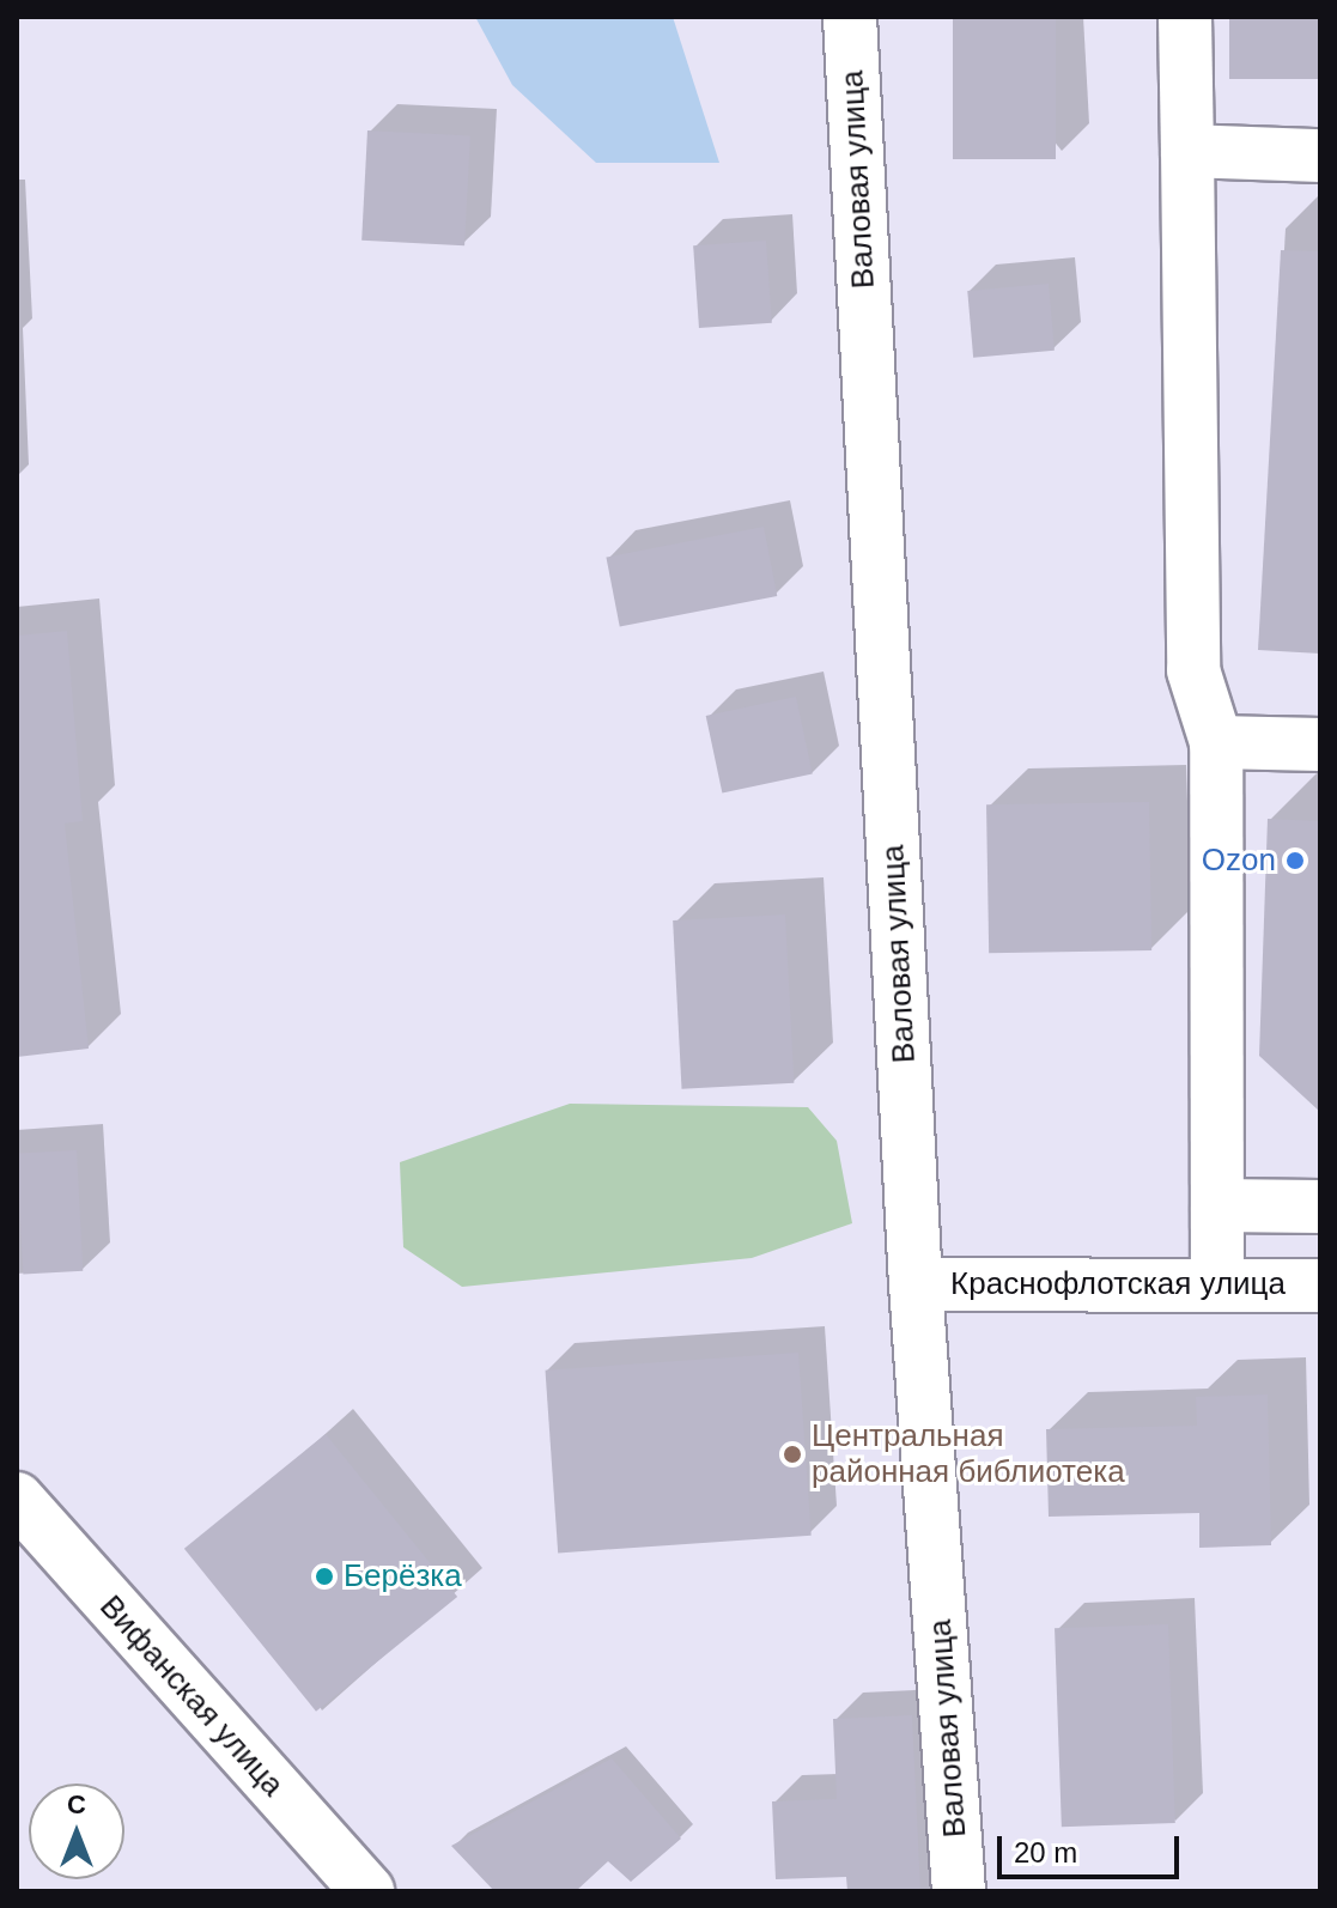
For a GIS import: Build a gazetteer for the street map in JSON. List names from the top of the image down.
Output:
{
  "streets": {
    "main road": ["Валовая улица", "Краснофлотская улица", "Вифанская улица"]
  },
  "crossings": [
    ["Валовая улица", "Краснофлотская улица"]
  ],
  "places": ["Ozon", "Центральная районная библиотека", "Берёзка"],
  "scale_bar": "20 m",
  "north": "top"
}
